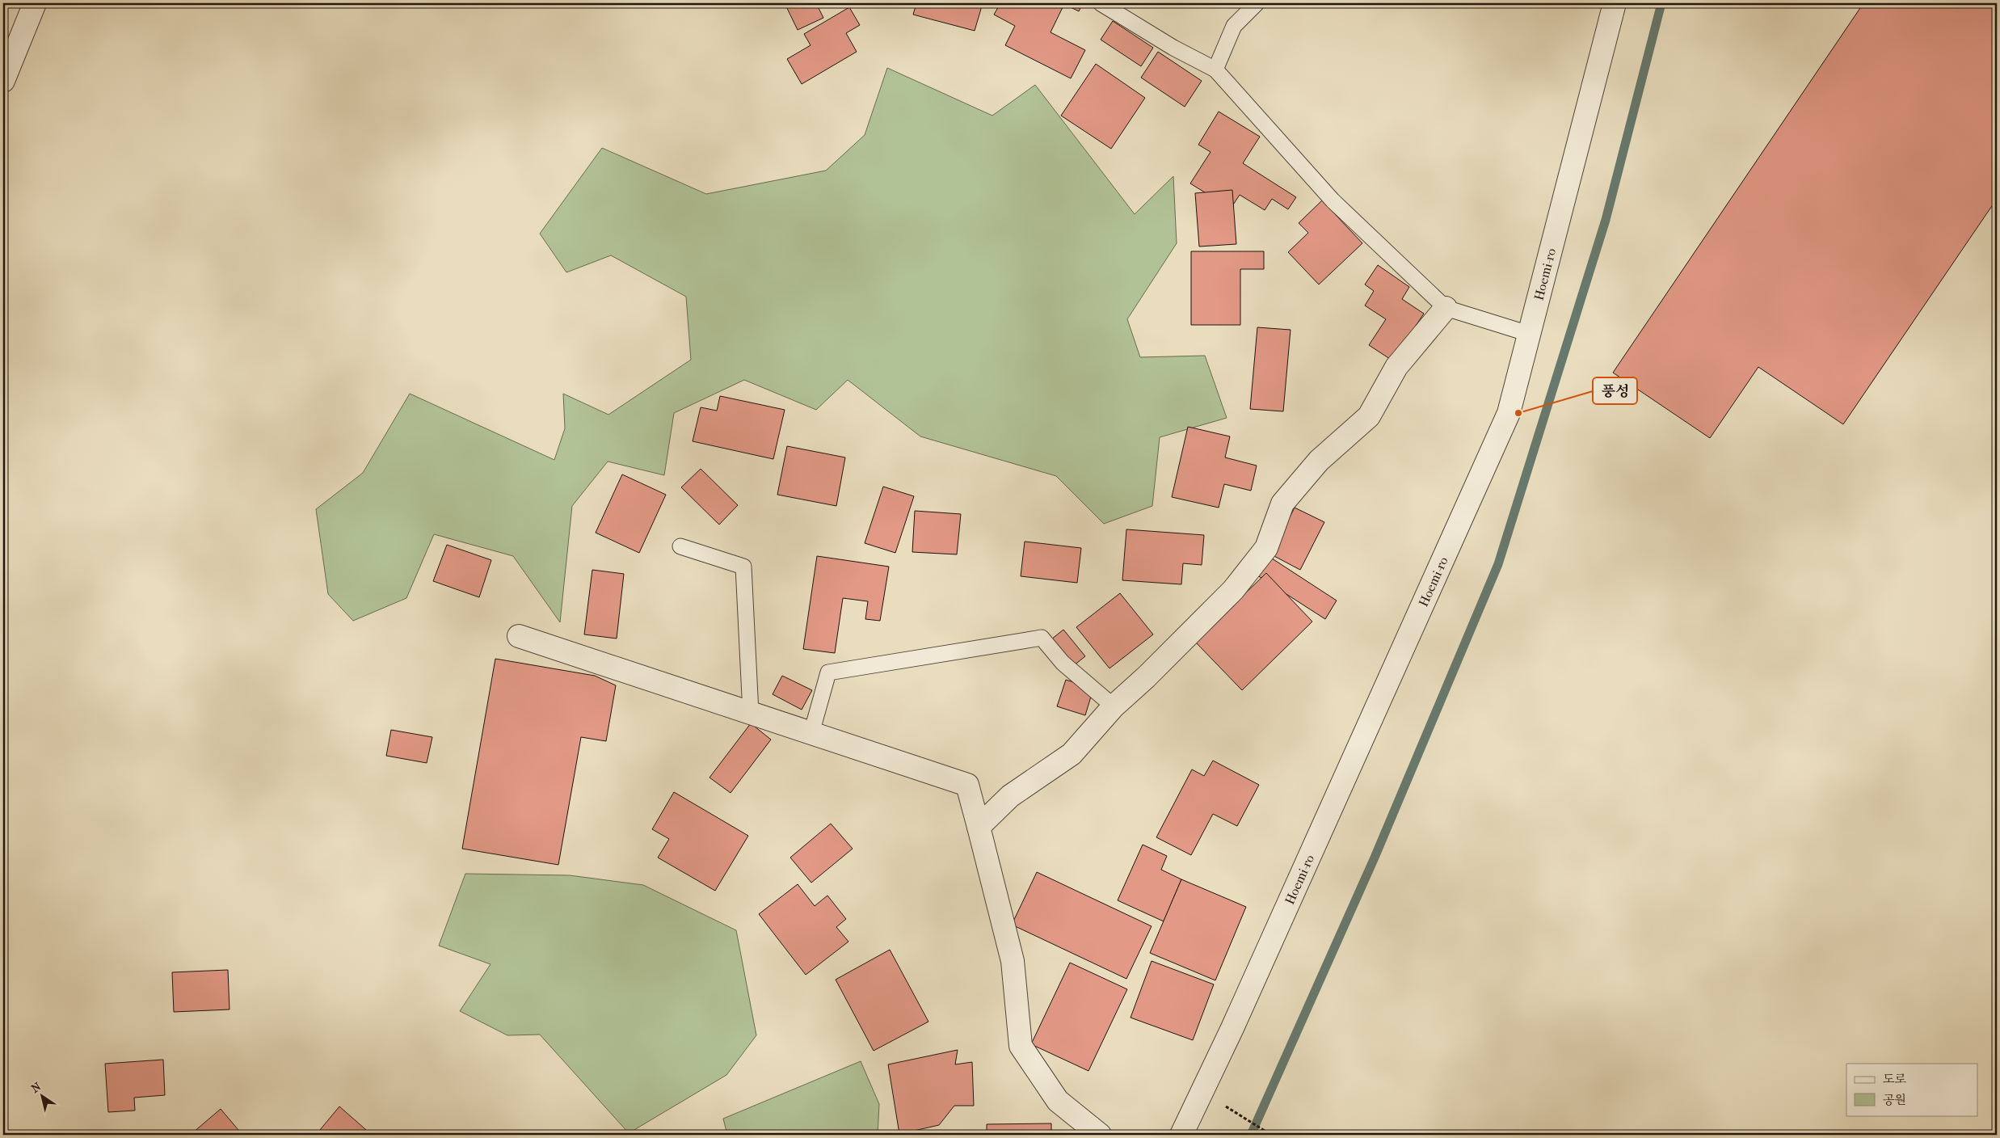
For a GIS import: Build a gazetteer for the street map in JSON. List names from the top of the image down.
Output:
{
  "streets": {
    "street": ["Hoemi-ro"]
  },
  "places": ["풍성"],
  "legend": ["도로", "공원"],
  "north": "top left"
}
